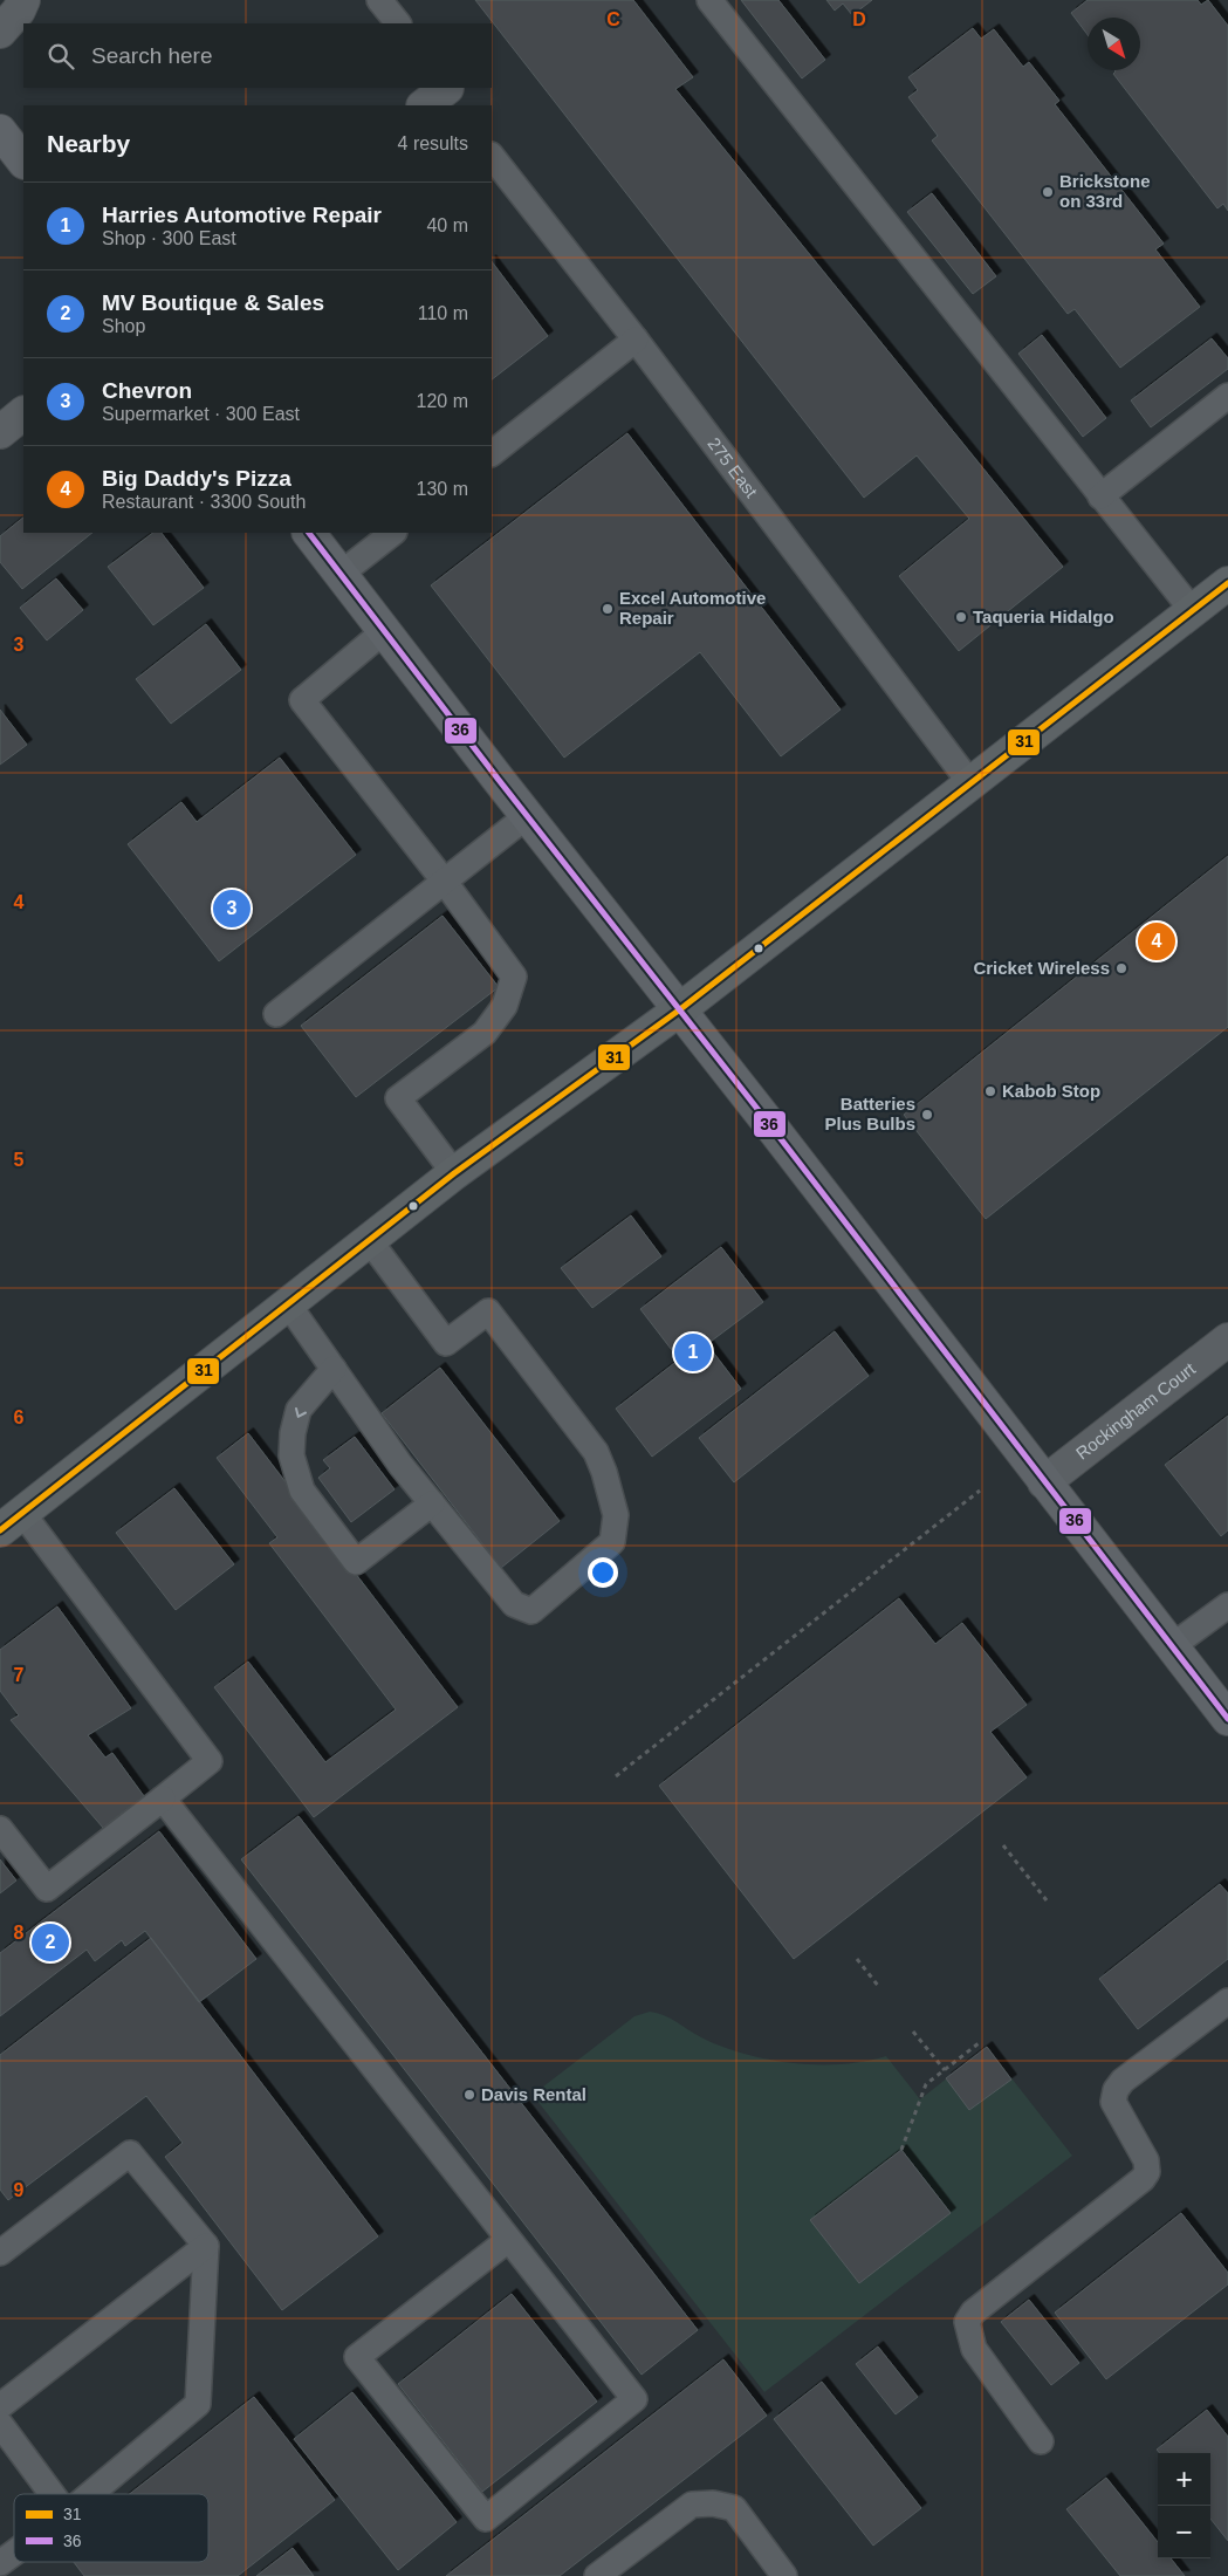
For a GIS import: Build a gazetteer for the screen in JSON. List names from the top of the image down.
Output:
{
  "streets": {
    "street": ["Rockingham Court"],
    "lane": ["275 East"]
  },
  "places": [
    "Brickstone on 33rd",
    "Excel Automotive Repair",
    "Taqueria Hidalgo",
    "Cricket Wireless",
    "Kabob Stop",
    "Batteries Plus Bulbs",
    "Davis Rental"
  ],
  "lines": ["transit line 36", "transit line 31"],
  "legend": ["31", "36"],
  "north": "bottom right",
  "page": {
    "search": "Search here",
    "heading": ["Nearby", "4 results"],
    "list": [
      {
        "mark": "1",
        "name": "Harries Automotive Repair",
        "note": "Shop · 300 East",
        "value": "40 m"
      },
      {
        "mark": "2",
        "name": "MV Boutique & Sales",
        "note": "Shop",
        "value": "110 m"
      },
      {
        "mark": "3",
        "name": "Chevron",
        "note": "Supermarket · 300 East",
        "value": "120 m"
      },
      {
        "mark": "4",
        "name": "Big Daddy's Pizza",
        "note": "Restaurant · 3300 South",
        "value": "130 m"
      }
    ],
    "pins": [
      "3",
      "4",
      "1",
      "2"
    ],
    "map_buttons": ["+", "−"]
  },
  "grid": {
    "columns": ["C", "D"],
    "rows": [
      "3",
      "4",
      "5",
      "6",
      "7",
      "8",
      "9"
    ]
  }
}
